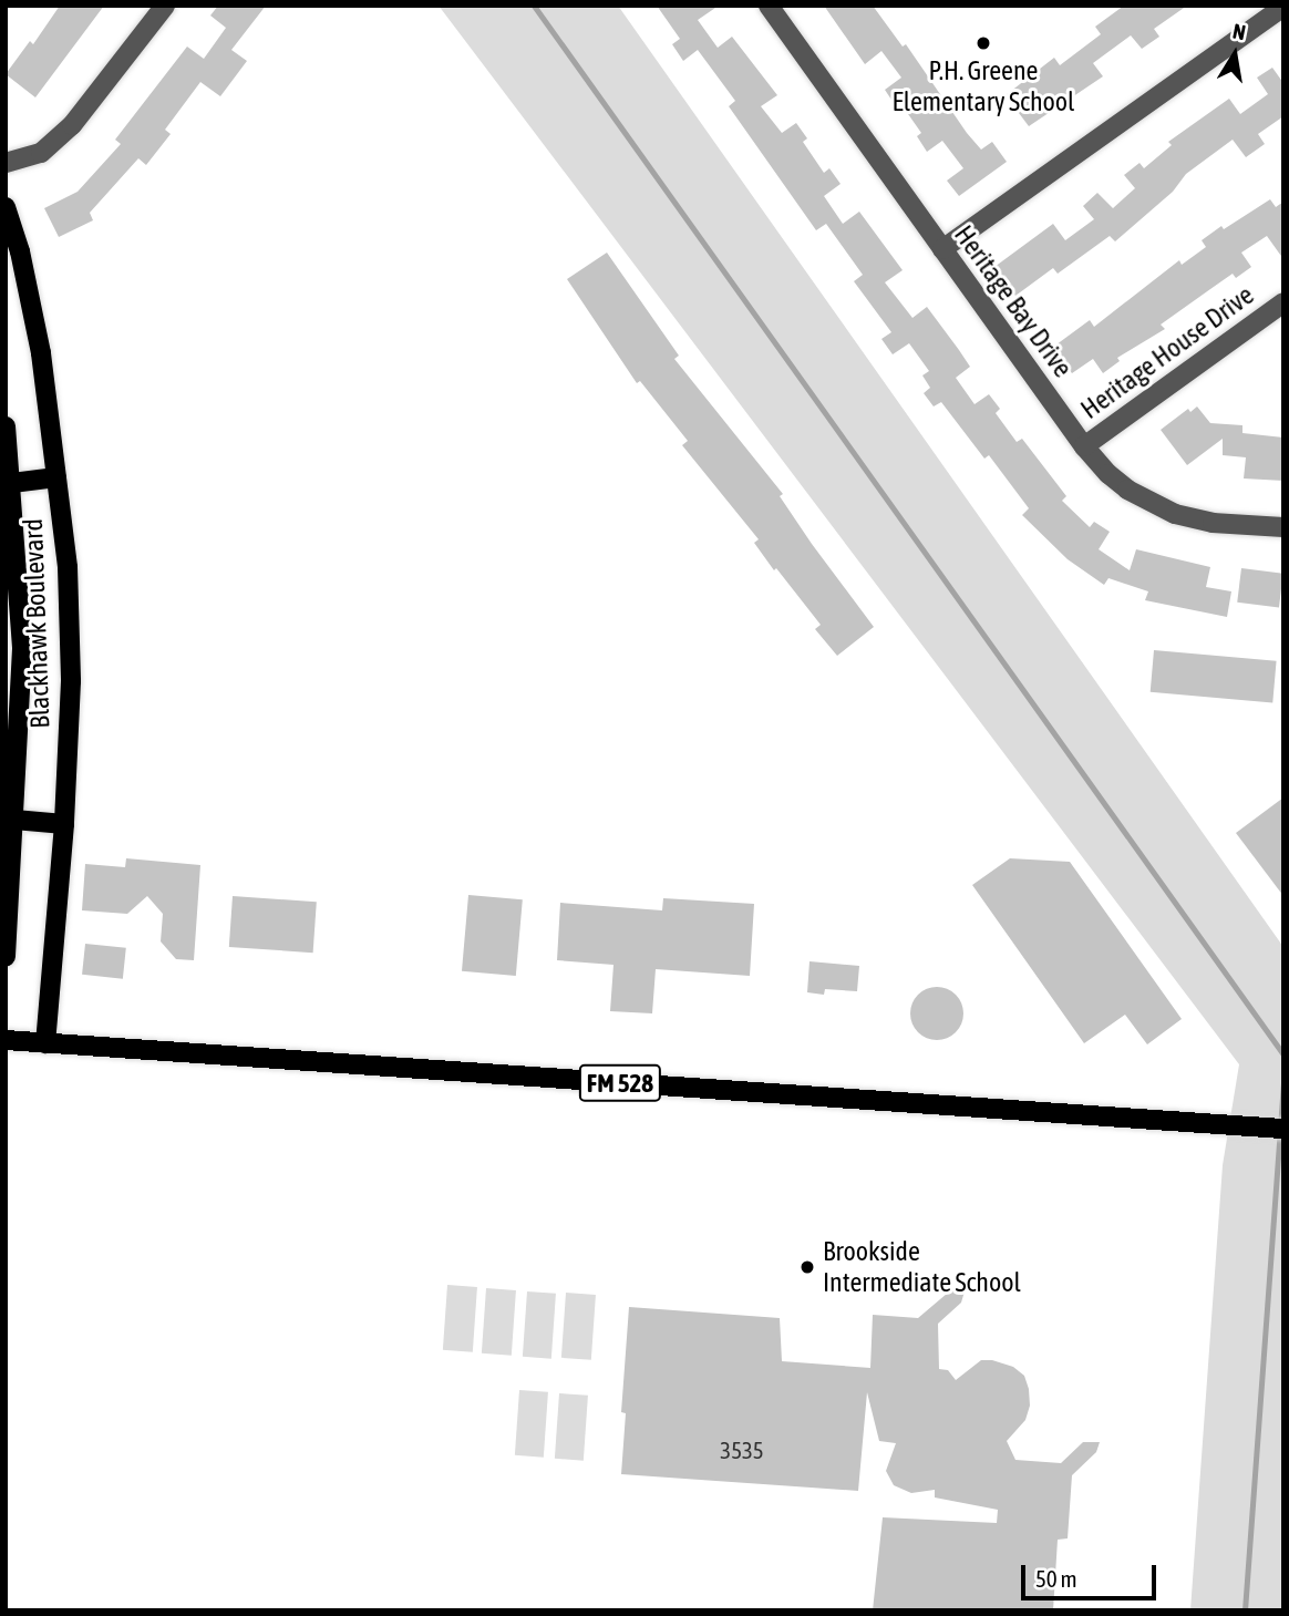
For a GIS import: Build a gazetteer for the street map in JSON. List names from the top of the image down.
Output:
{
  "streets": {
    "main road": ["Blackhawk Boulevard", "FM 528"],
    "street": ["Heritage Bay Drive", "Heritage House Drive"]
  },
  "crossings": [
    ["Heritage Bay Drive", "Heritage House Drive"],
    ["Blackhawk Boulevard", "FM 528"]
  ],
  "places": ["P.H. Greene Elementary School", "Brookside Intermediate School"],
  "house_numbers": ["3535"],
  "scale_bar": "50 m",
  "north": "top"
}
